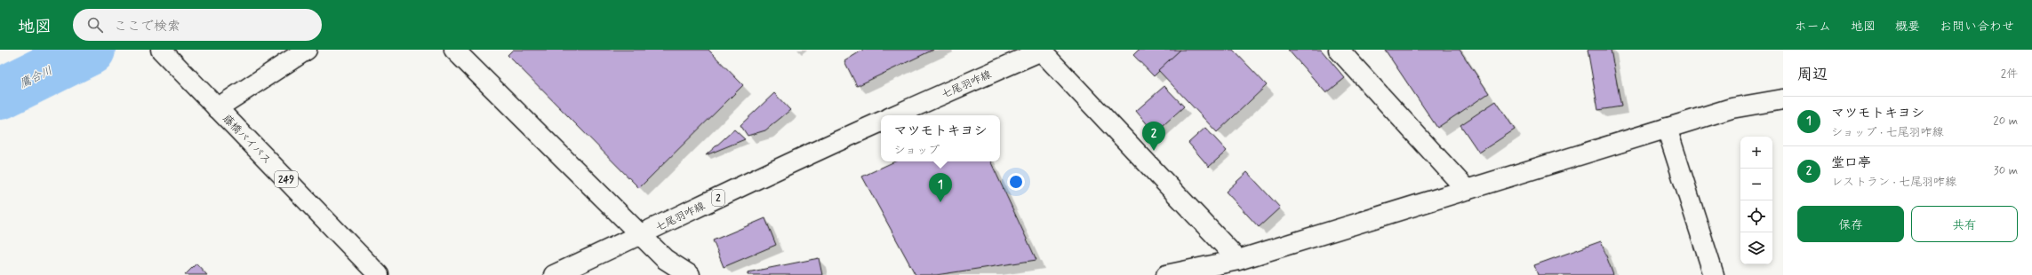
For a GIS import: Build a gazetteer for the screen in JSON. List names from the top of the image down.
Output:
{
  "streets": {
    "main road": [
      "七尾羽咋線",
      "藤橋バイパス",
      "249",
      "2"
    ]
  },
  "water": ["鷹合川"],
  "page": {
    "header": "地図",
    "search": "ここで検索",
    "nav": [
      "ホーム",
      "地図",
      "概要",
      "お問い合わせ"
    ],
    "heading": ["周辺", "2件"],
    "list": [
      {
        "mark": "1",
        "name": "マツモトキヨシ",
        "note": "ショップ · 七尾羽咋線",
        "value": "20 m"
      },
      {
        "mark": "2",
        "name": "堂口亭",
        "note": "レストラン · 七尾羽咋線",
        "value": "30 m"
      }
    ],
    "popup": ["マツモトキヨシ", "ショップ"],
    "pins": ["2", "1"],
    "map_buttons": ["+", "−"],
    "buttons": ["保存", "共有"]
  }
}
